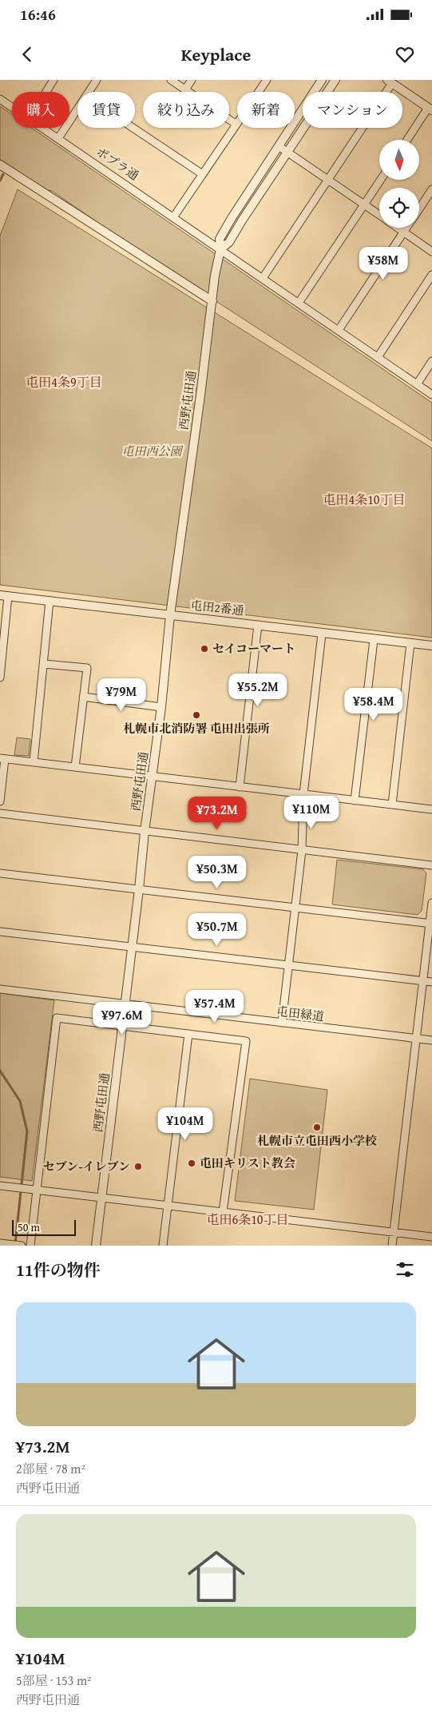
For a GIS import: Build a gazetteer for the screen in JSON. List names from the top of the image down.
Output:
{
  "streets": {
    "street": [
      "ポプラ通",
      "西野屯田通",
      "屯田2番通",
      "屯田緑道"
    ]
  },
  "crossings": [
    ["ポプラ通", "西野屯田通"],
    ["西野屯田通", "屯田2番通"],
    ["西野屯田通", "屯田緑道"]
  ],
  "districts": ["屯田4条9丁目", "屯田4条10丁目", "屯田6条10丁目"],
  "parks": ["屯田西公園"],
  "places": [
    "セイコーマート",
    "札幌市北消防署 屯田出張所",
    "札幌市立屯田西小学校",
    "屯田キリスト教会",
    "セブン-イレブン"
  ],
  "scale_bar": "50 m",
  "north": "bottom",
  "page": {
    "status": "16:46",
    "header": "Keyplace",
    "chip": [
      "購入",
      "賃貸",
      "絞り込み",
      "新着",
      "マンション"
    ],
    "price": [
      "¥58M",
      "¥55.2M",
      "¥79M",
      "¥58.4M",
      "¥110M",
      "¥73.2M",
      "¥50.3M",
      "¥50.7M",
      "¥57.4M",
      "¥97.6M",
      "¥104M"
    ],
    "scale": "50 m",
    "heading": "11件の物件",
    "list": [
      {
        "name": "¥73.2M",
        "note": "2部屋 · 78 m² · 西野屯田通"
      },
      {
        "name": "¥104M",
        "note": "5部屋 · 153 m² · 西野屯田通"
      }
    ]
  }
}
